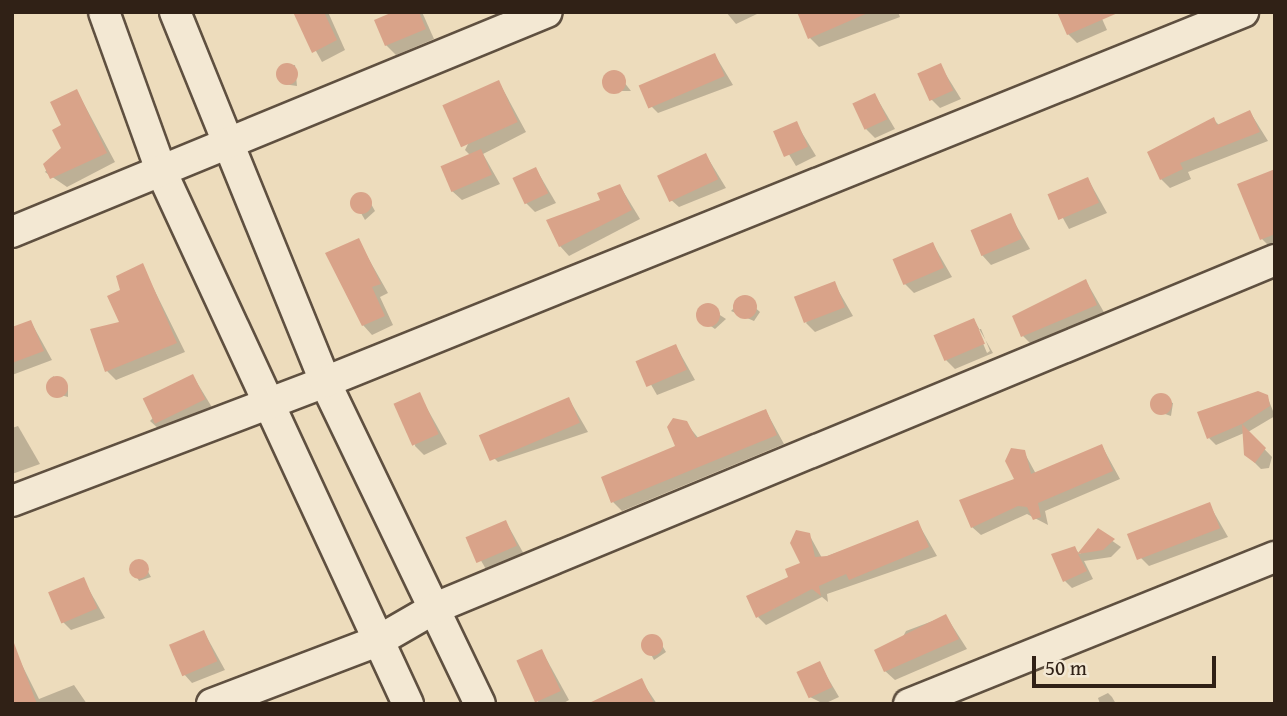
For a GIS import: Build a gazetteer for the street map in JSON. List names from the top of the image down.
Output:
{
  "scale_bar": "50 m"
}
